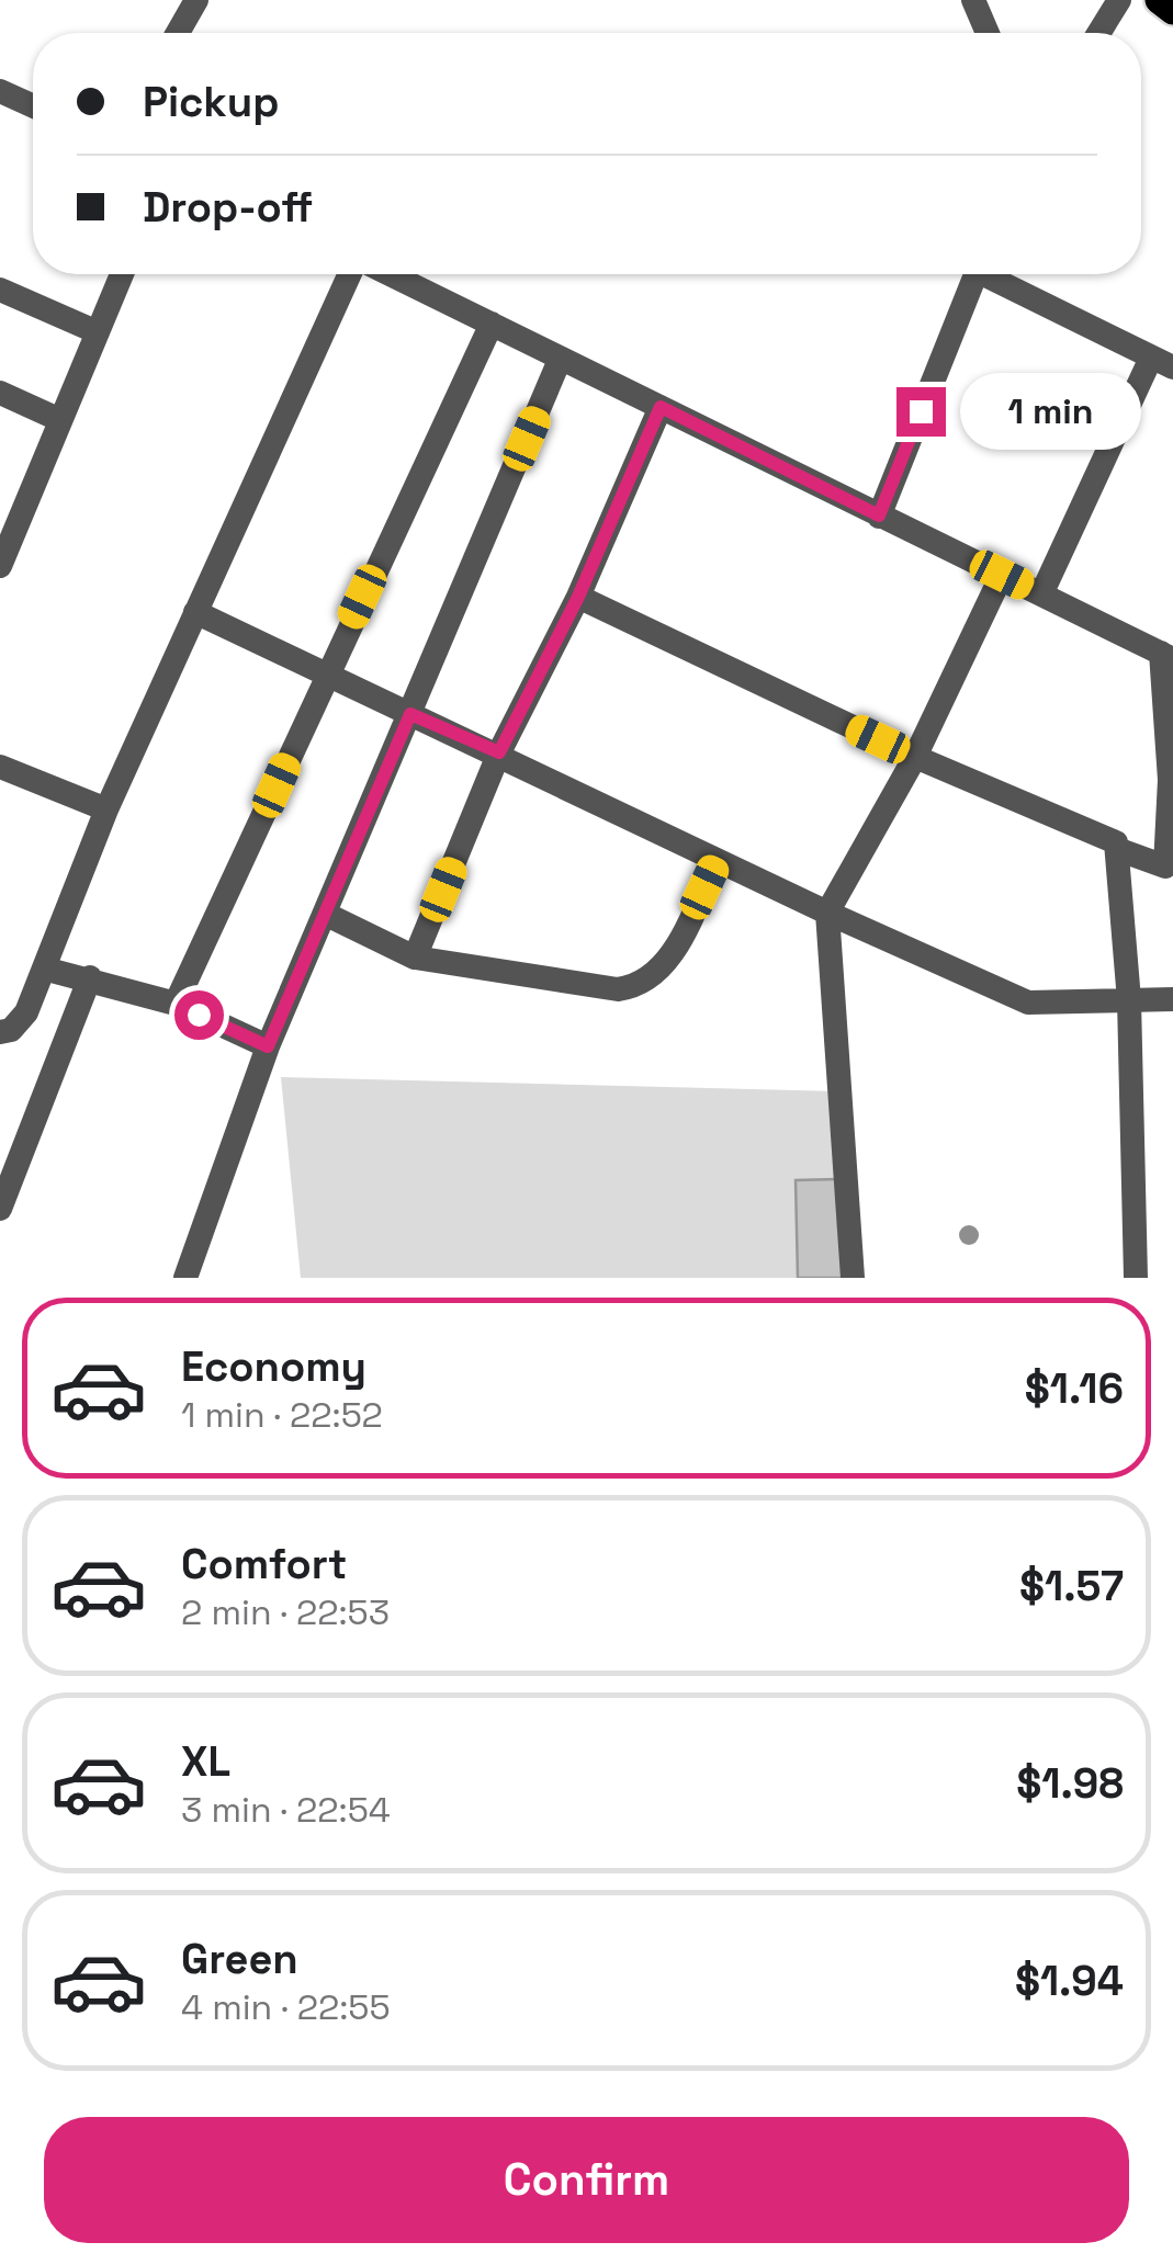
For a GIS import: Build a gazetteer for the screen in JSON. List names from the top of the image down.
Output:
{
  "page": {
    "banner": ["Pickup", "Drop-off"],
    "bubble": "1 min",
    "list": [
      {
        "name": "Economy",
        "note": "1 min · 22:52",
        "value": "$1.16"
      },
      {
        "name": "Comfort",
        "note": "2 min · 22:53",
        "value": "$1.57"
      },
      {
        "name": "XL",
        "note": "3 min · 22:54",
        "value": "$1.98"
      },
      {
        "name": "Green",
        "note": "4 min · 22:55",
        "value": "$1.94"
      }
    ],
    "buttons": "Confirm"
  }
}
